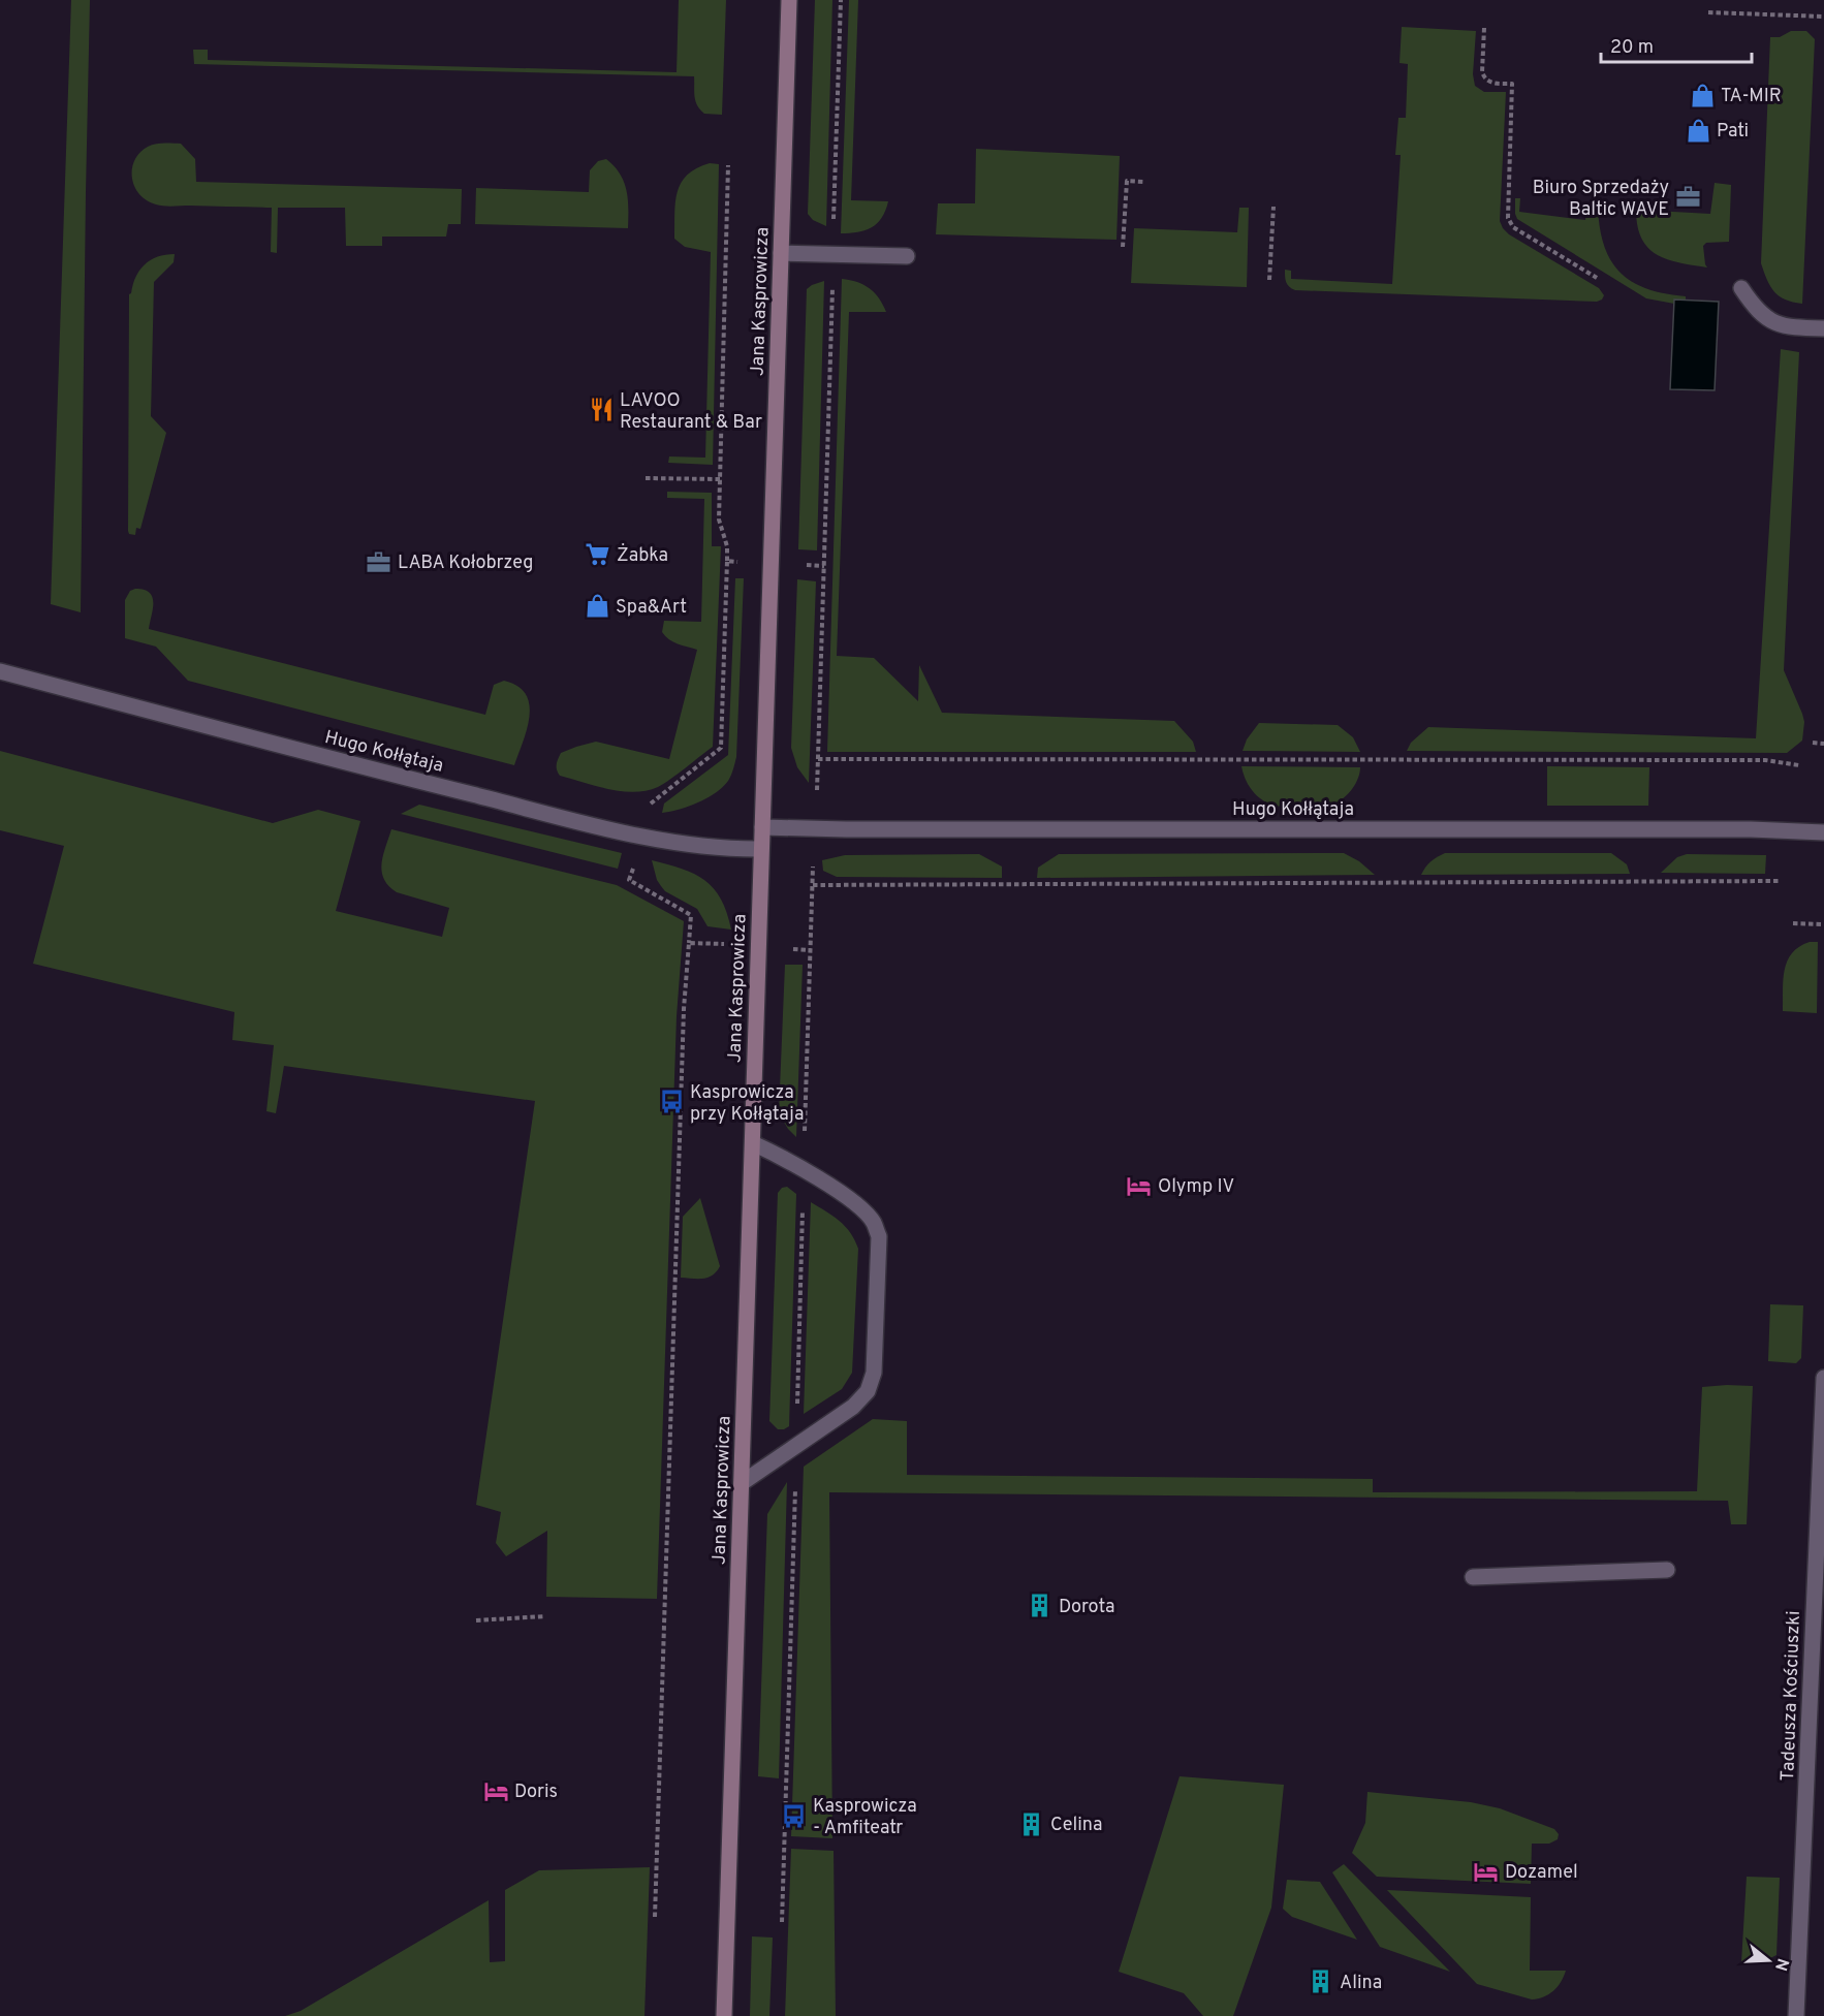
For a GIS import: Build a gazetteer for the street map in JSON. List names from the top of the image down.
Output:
{
  "streets": {
    "street": ["Jana Kasprowicza", "Hugo Kołłątaja", "Tadeusza Kościuszki"]
  },
  "crossings": [
    ["Jana Kasprowicza", "Hugo Kołłątaja"]
  ],
  "places": {
    "shop": ["TA-MIR", "Pati", "Spa&Art"],
    "office": ["Biuro Sprzedaży Baltic WAVE", "LABA Kołobrzeg"],
    "restaurant": ["LAVOO Restaurant & Bar"],
    "supermarket": ["Żabka"],
    "bus stop": ["Kasprowicza przy Kołłątaja", "Kasprowicza - Amfiteatr"],
    "hotel": ["Olymp IV", "Doris", "Dozamel"],
    "building": ["Dorota", "Celina", "Alina"]
  },
  "scale_bar": "20 m",
  "north": "right"
}
